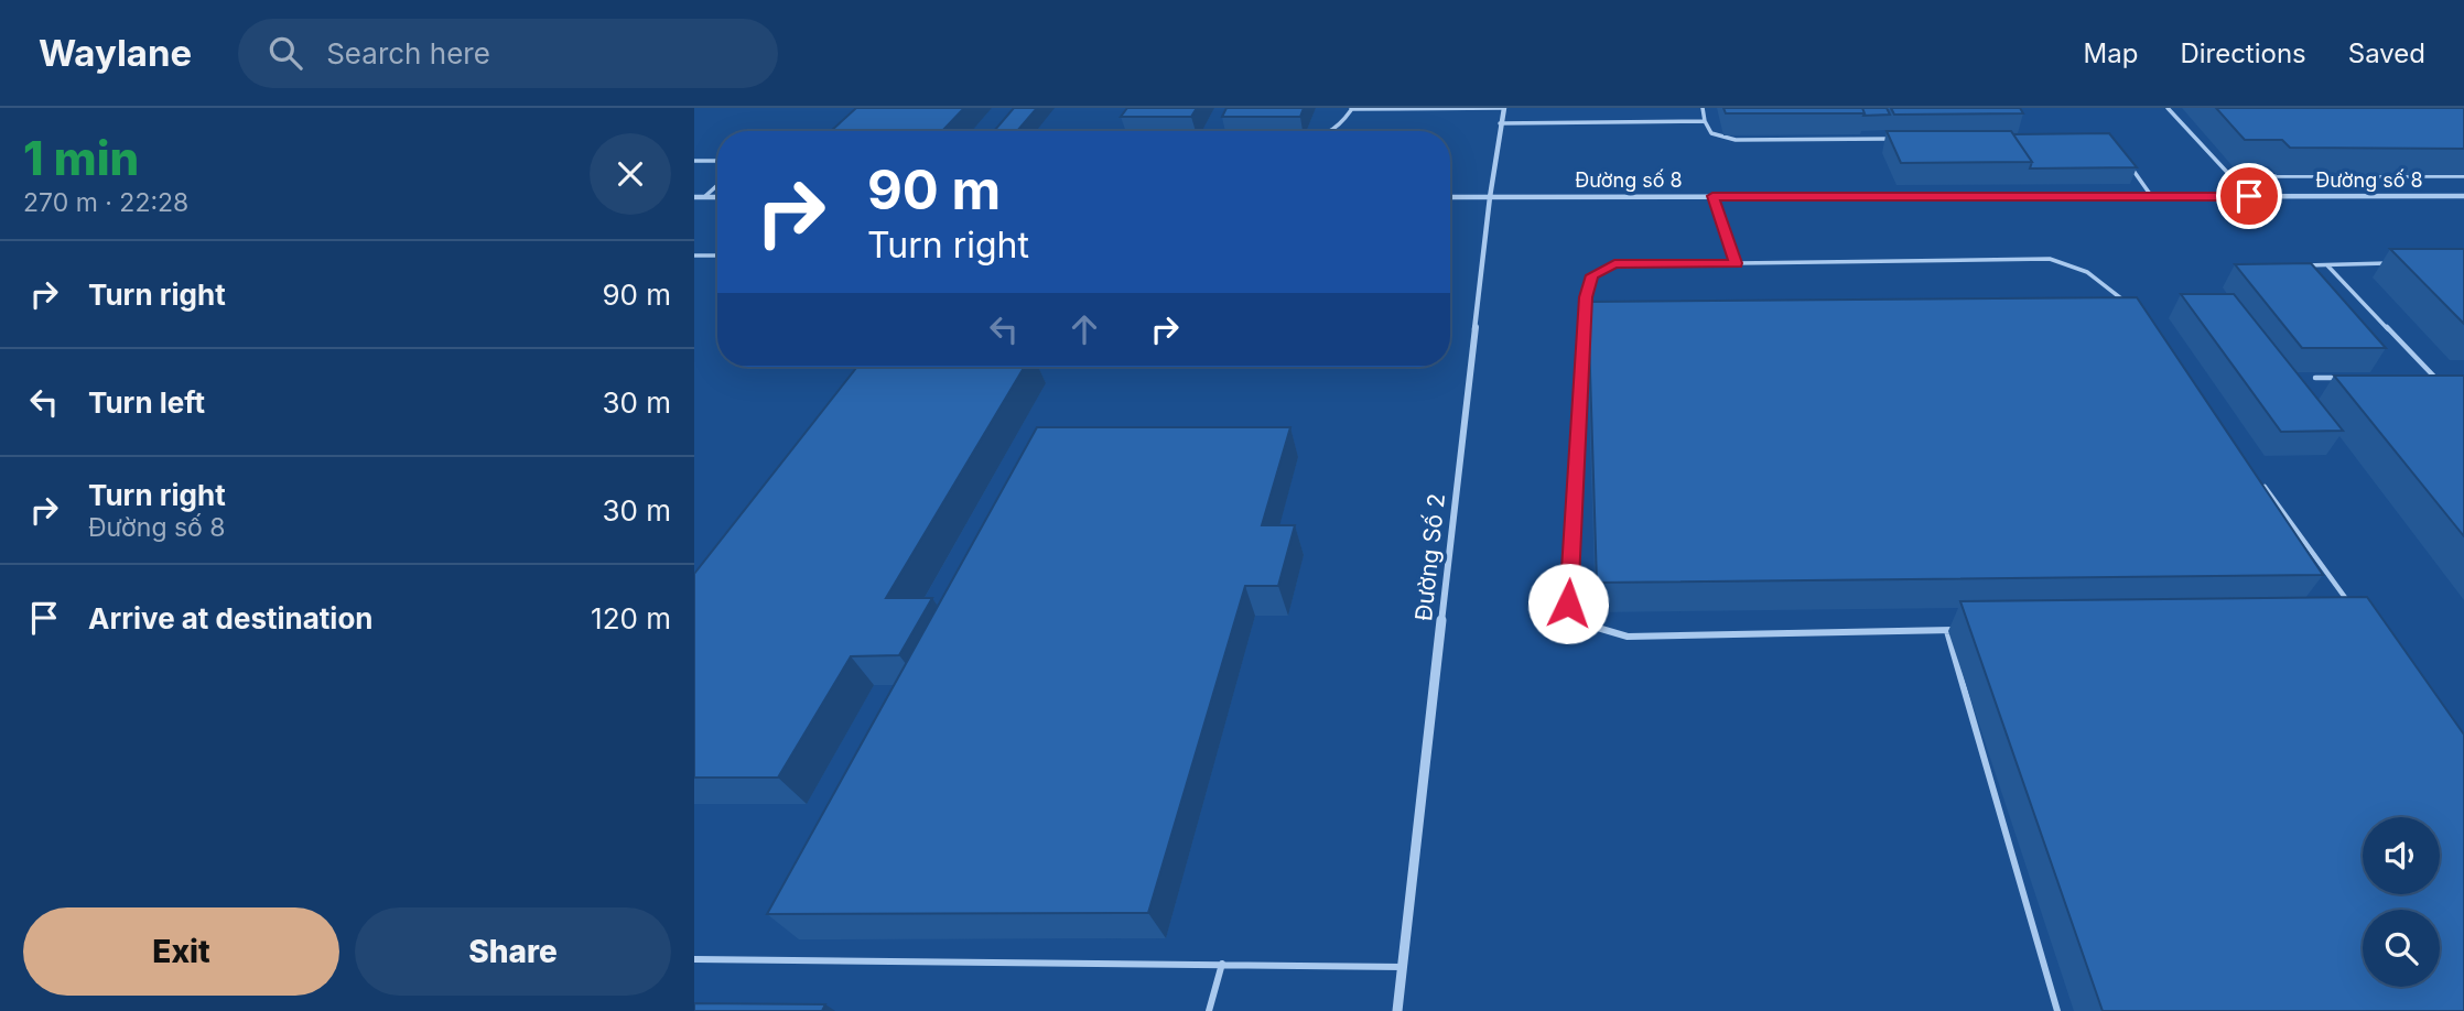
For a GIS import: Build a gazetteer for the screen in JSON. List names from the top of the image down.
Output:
{
  "streets": {
    "street": ["Đường số 8", "Đường Số 2"]
  },
  "crossings": [
    ["Đường số 8", "Đường Số 2"]
  ],
  "page": {
    "header": "Waylane",
    "search": "Search here",
    "nav": ["Map", "Directions", "Saved"],
    "heading": ["1 min", "270 m · 22:28"],
    "turn": ["90 m", "Turn right"],
    "list": [
      {
        "name": "Turn right",
        "value": "90 m"
      },
      {
        "name": "Turn left",
        "value": "30 m"
      },
      {
        "name": "Turn right",
        "note": "Đường số 8",
        "value": "30 m"
      },
      {
        "name": "Arrive at destination",
        "value": "120 m"
      }
    ],
    "buttons": ["Exit", "Share"]
  }
}
